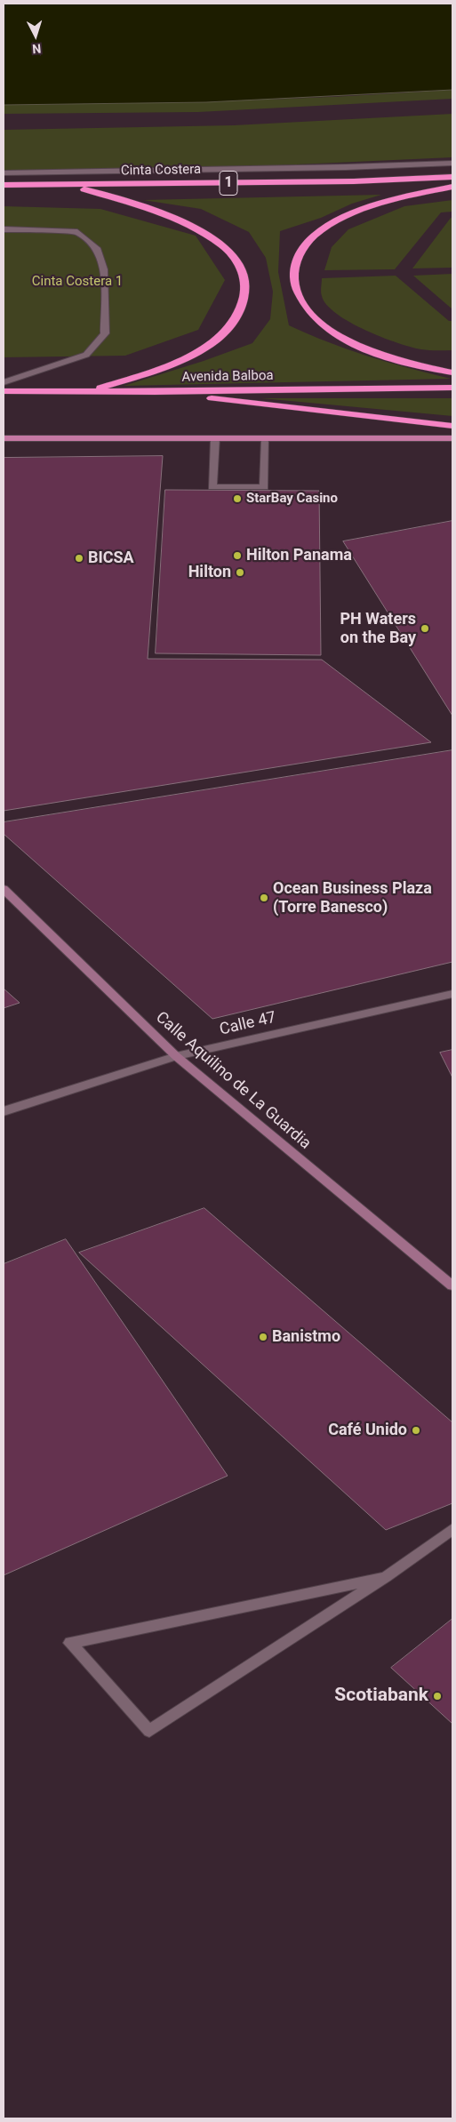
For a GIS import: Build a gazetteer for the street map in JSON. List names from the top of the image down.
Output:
{
  "streets": {
    "highway": ["Cinta Costera", "1", "Avenida Balboa"],
    "street": ["Calle 47", "Calle Aquilino de La Guardia"]
  },
  "crossings": [
    ["Calle 47", "Calle Aquilino de La Guardia"]
  ],
  "parks": ["Cinta Costera 1"],
  "places": [
    "StarBay Casino",
    "Hilton Panama",
    "BICSA",
    "Hilton",
    "PH Waters on the Bay",
    "Ocean Business Plaza (Torre Banesco)",
    "Banistmo",
    "Café Unido",
    "Scotiabank"
  ],
  "north": "bottom"
}
